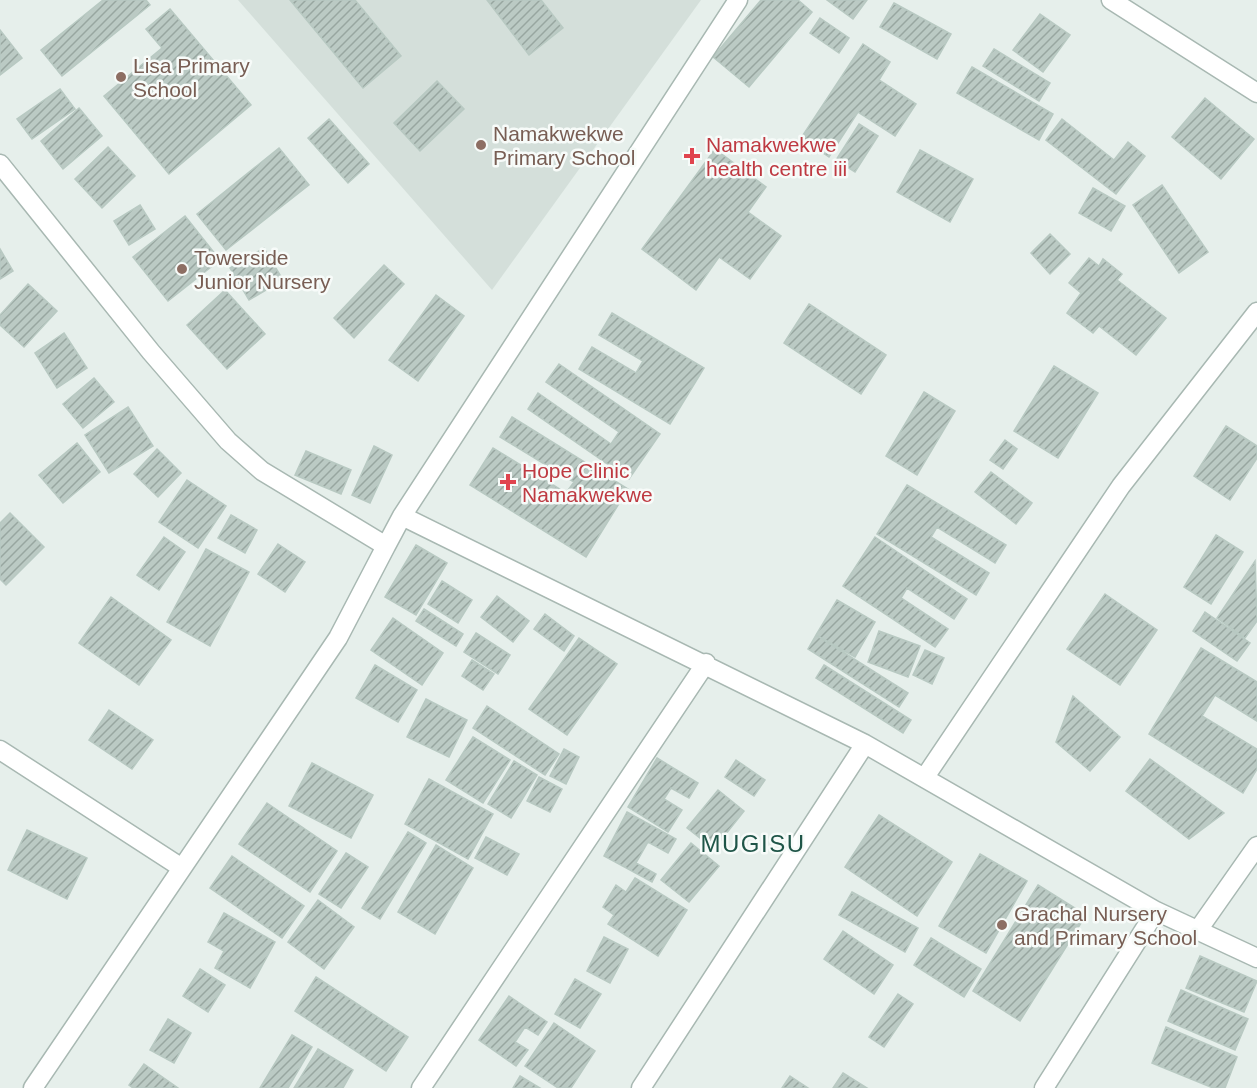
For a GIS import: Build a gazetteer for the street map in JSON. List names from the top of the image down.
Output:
{
  "districts": ["MUGISU"],
  "places": {
    "other": [
      "Lisa Primary School",
      "Namakwekwe Primary School",
      "Towerside Junior Nursery",
      "Grachal Nursery and Primary School"
    ],
    "health": ["Namakwekwe health centre iii", "Hope Clinic Namakwekwe"]
  }
}
